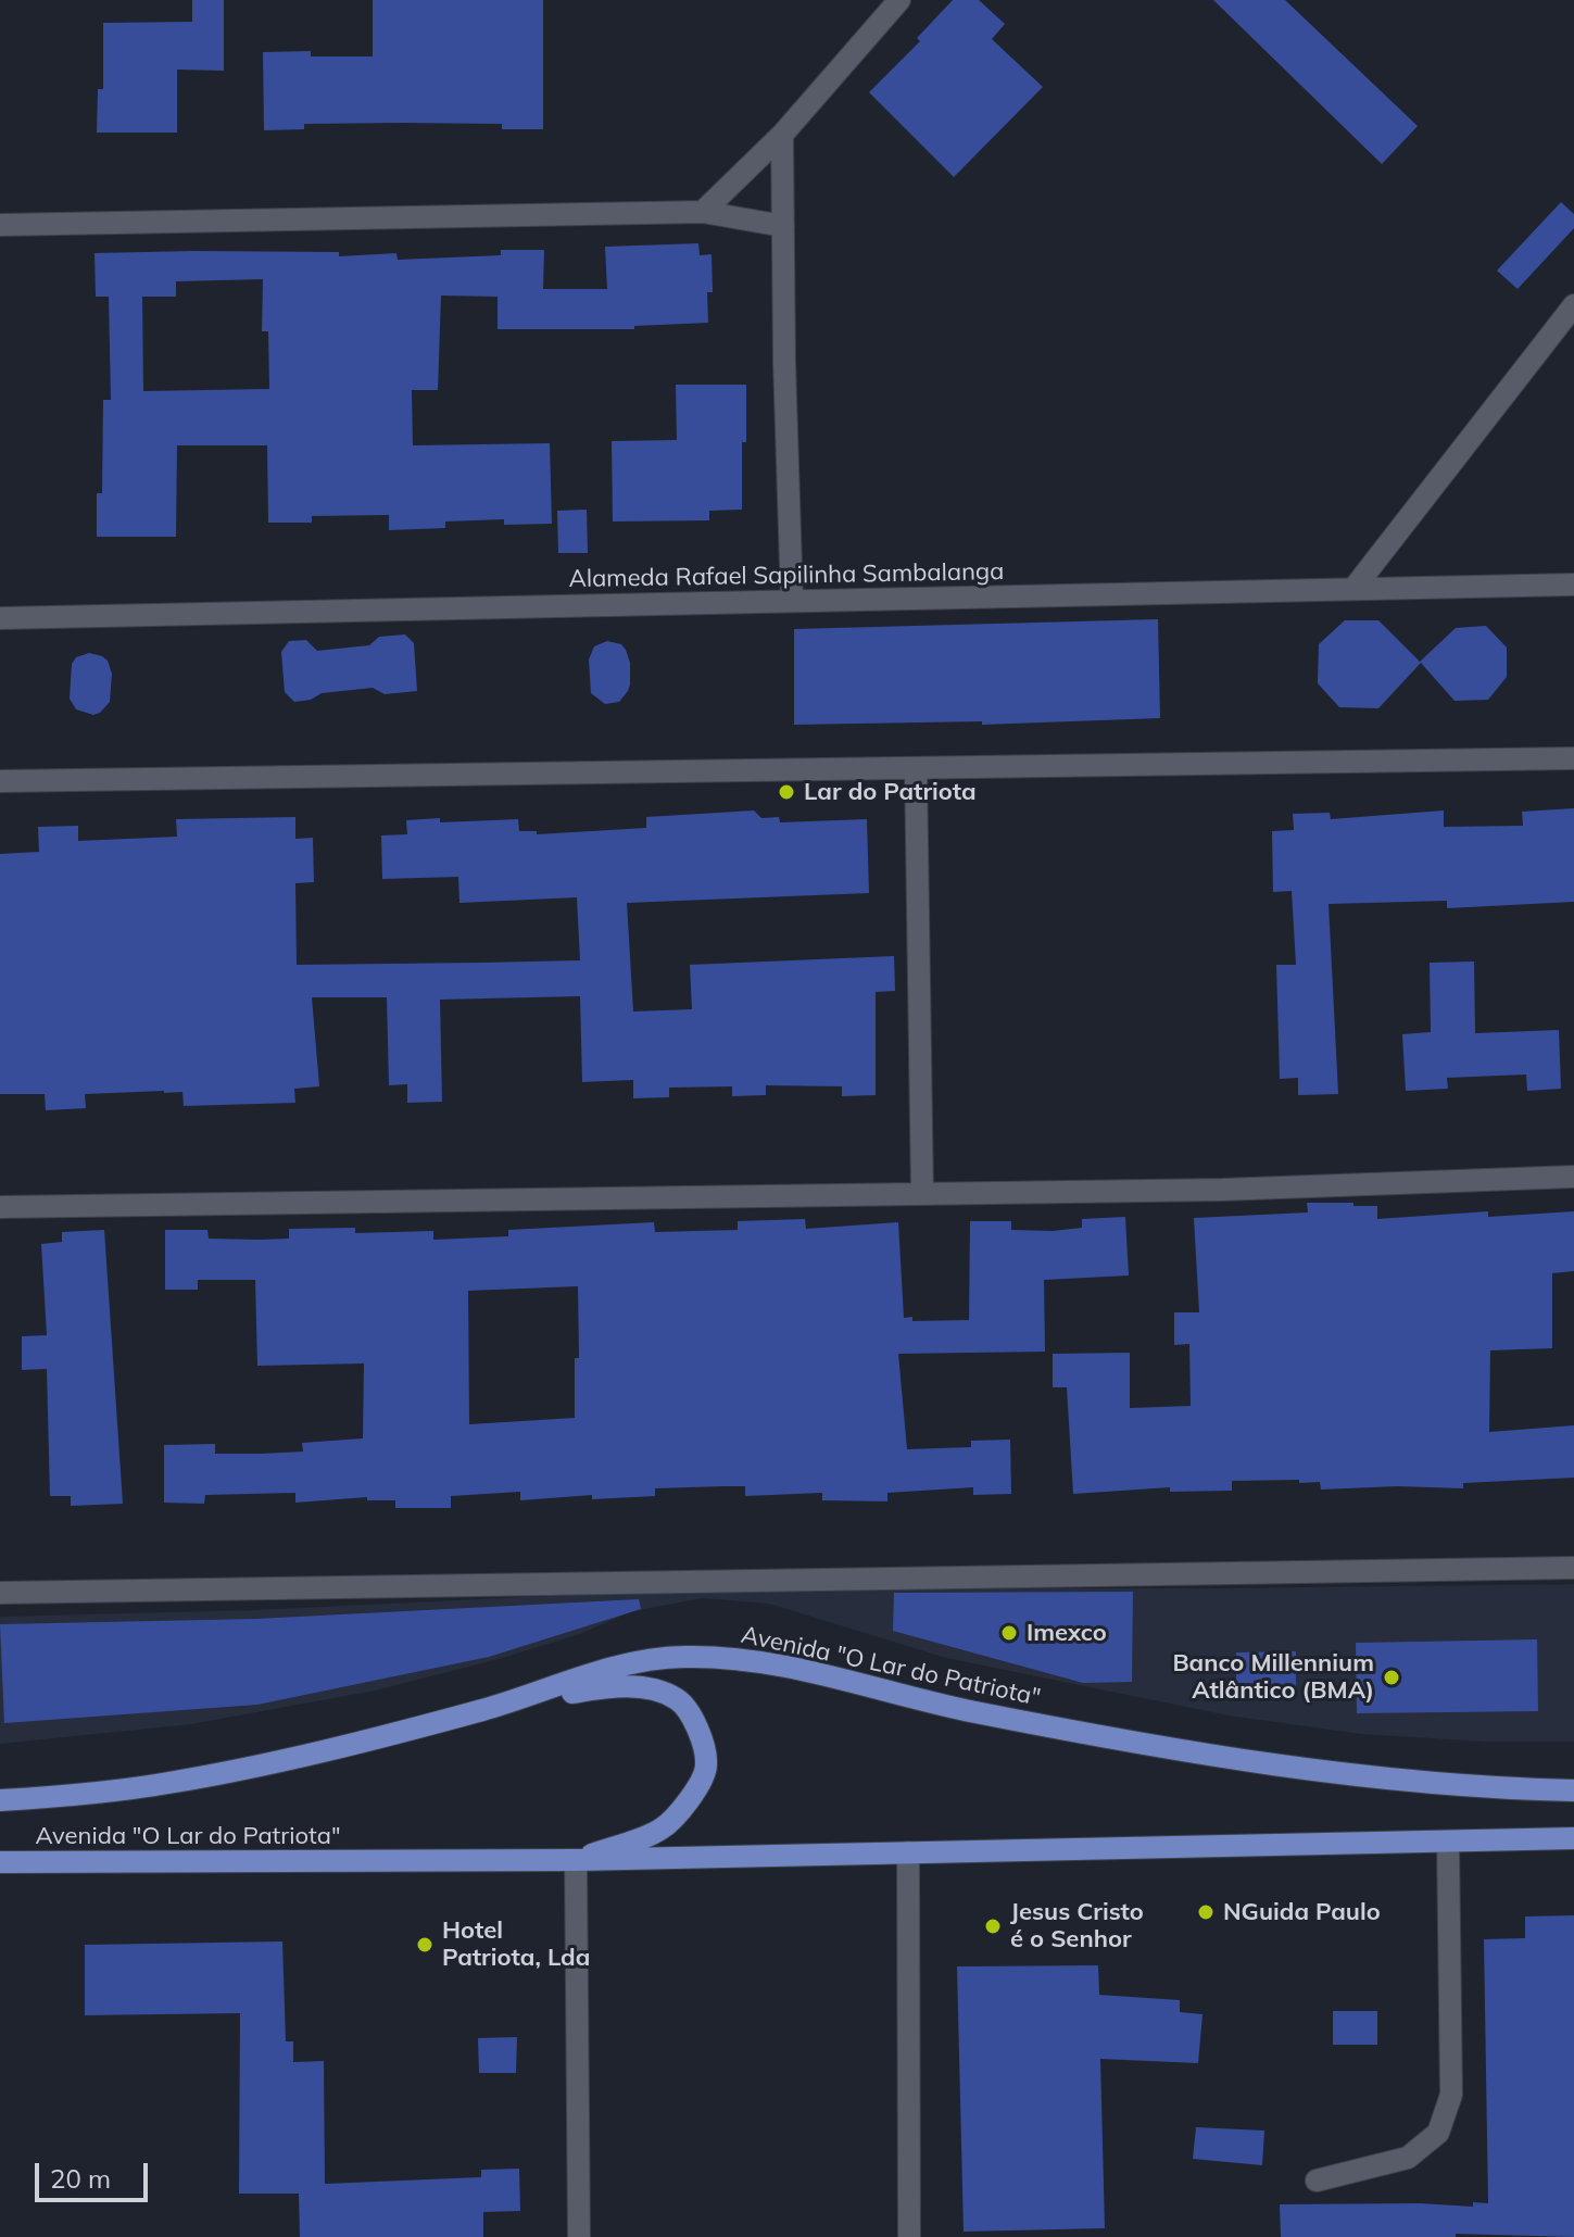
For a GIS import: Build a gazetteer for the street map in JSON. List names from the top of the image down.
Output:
{
  "streets": {
    "main road": ["Avenida \"O Lar do Patriota\""],
    "street": ["Alameda Rafael Sapilinha Sambalanga"]
  },
  "places": [
    "Lar do Patriota",
    "Imexco",
    "Banco Millennium Atlântico (BMA)",
    "NGuida Paulo",
    "Jesus Cristo é o Senhor",
    "Hotel Patriota, Lda"
  ],
  "scale_bar": "20 m"
}
